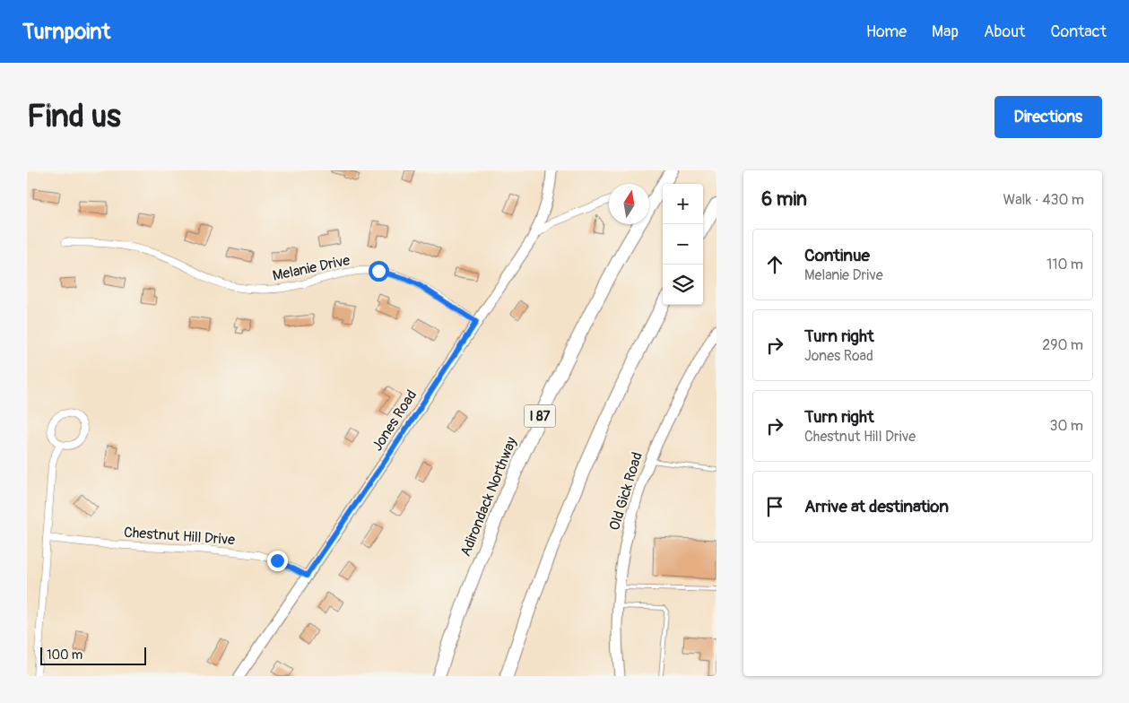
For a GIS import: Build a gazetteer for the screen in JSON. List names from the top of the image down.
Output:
{
  "streets": {
    "highway": ["I 87", "Adirondack Northway"],
    "street": [
      "Melanie Drive",
      "Jones Road",
      "Old Gick Road",
      "Chestnut Hill Drive"
    ]
  },
  "crossings": [
    ["Melanie Drive", "Jones Road"],
    ["Jones Road", "Chestnut Hill Drive"]
  ],
  "scale_bar": "100 m",
  "north": "top",
  "page": {
    "header": "Turnpoint",
    "nav": [
      "Home",
      "Map",
      "About",
      "Contact"
    ],
    "buttons": "Directions",
    "title": "Find us",
    "heading": ["6 min", "Walk · 430 m"],
    "map_buttons": ["+", "−"],
    "list": [
      ["Continue", "Melanie Drive", "110 m"],
      ["Turn right", "Jones Road", "290 m"],
      ["Turn right", "Chestnut Hill Drive", "30 m"],
      "Arrive at destination"
    ],
    "scale": "100 m"
  }
}
